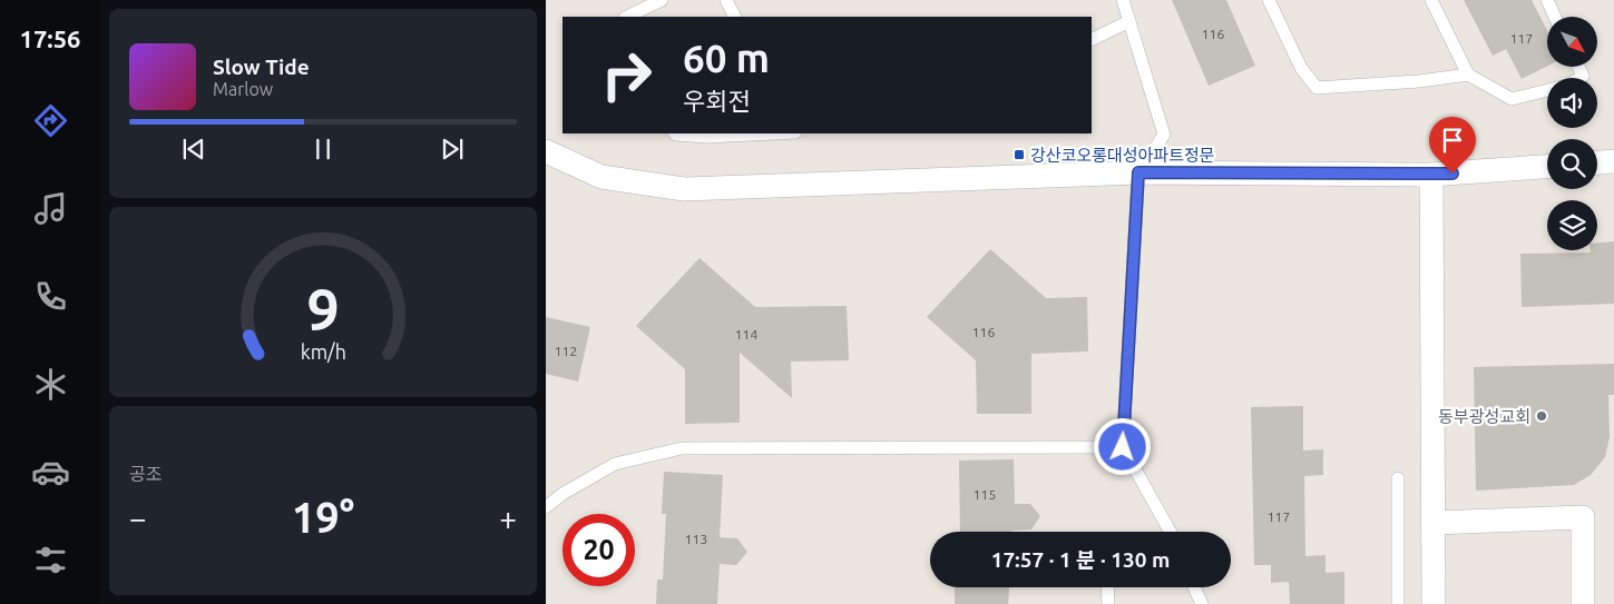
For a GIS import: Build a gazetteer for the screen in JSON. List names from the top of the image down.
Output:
{
  "places": {
    "transit": ["강산코오롱대성아파트정문"],
    "other": ["동부광성교회"]
  },
  "house_numbers": [
    "116",
    "117",
    "116",
    "114",
    "112",
    "115",
    "117",
    "113"
  ],
  "north": "bottom right",
  "page": {
    "tabs": "17:56",
    "turn": ["60 m", "우회전"],
    "song": ["Slow Tide", "Marlow"],
    "tile": "공조",
    "heat": ["−", "19°", "+"],
    "limit": "20",
    "trip": "17:57 · 1 분 · 130 m",
    "gauge": ["9", "km/h"]
  }
}
